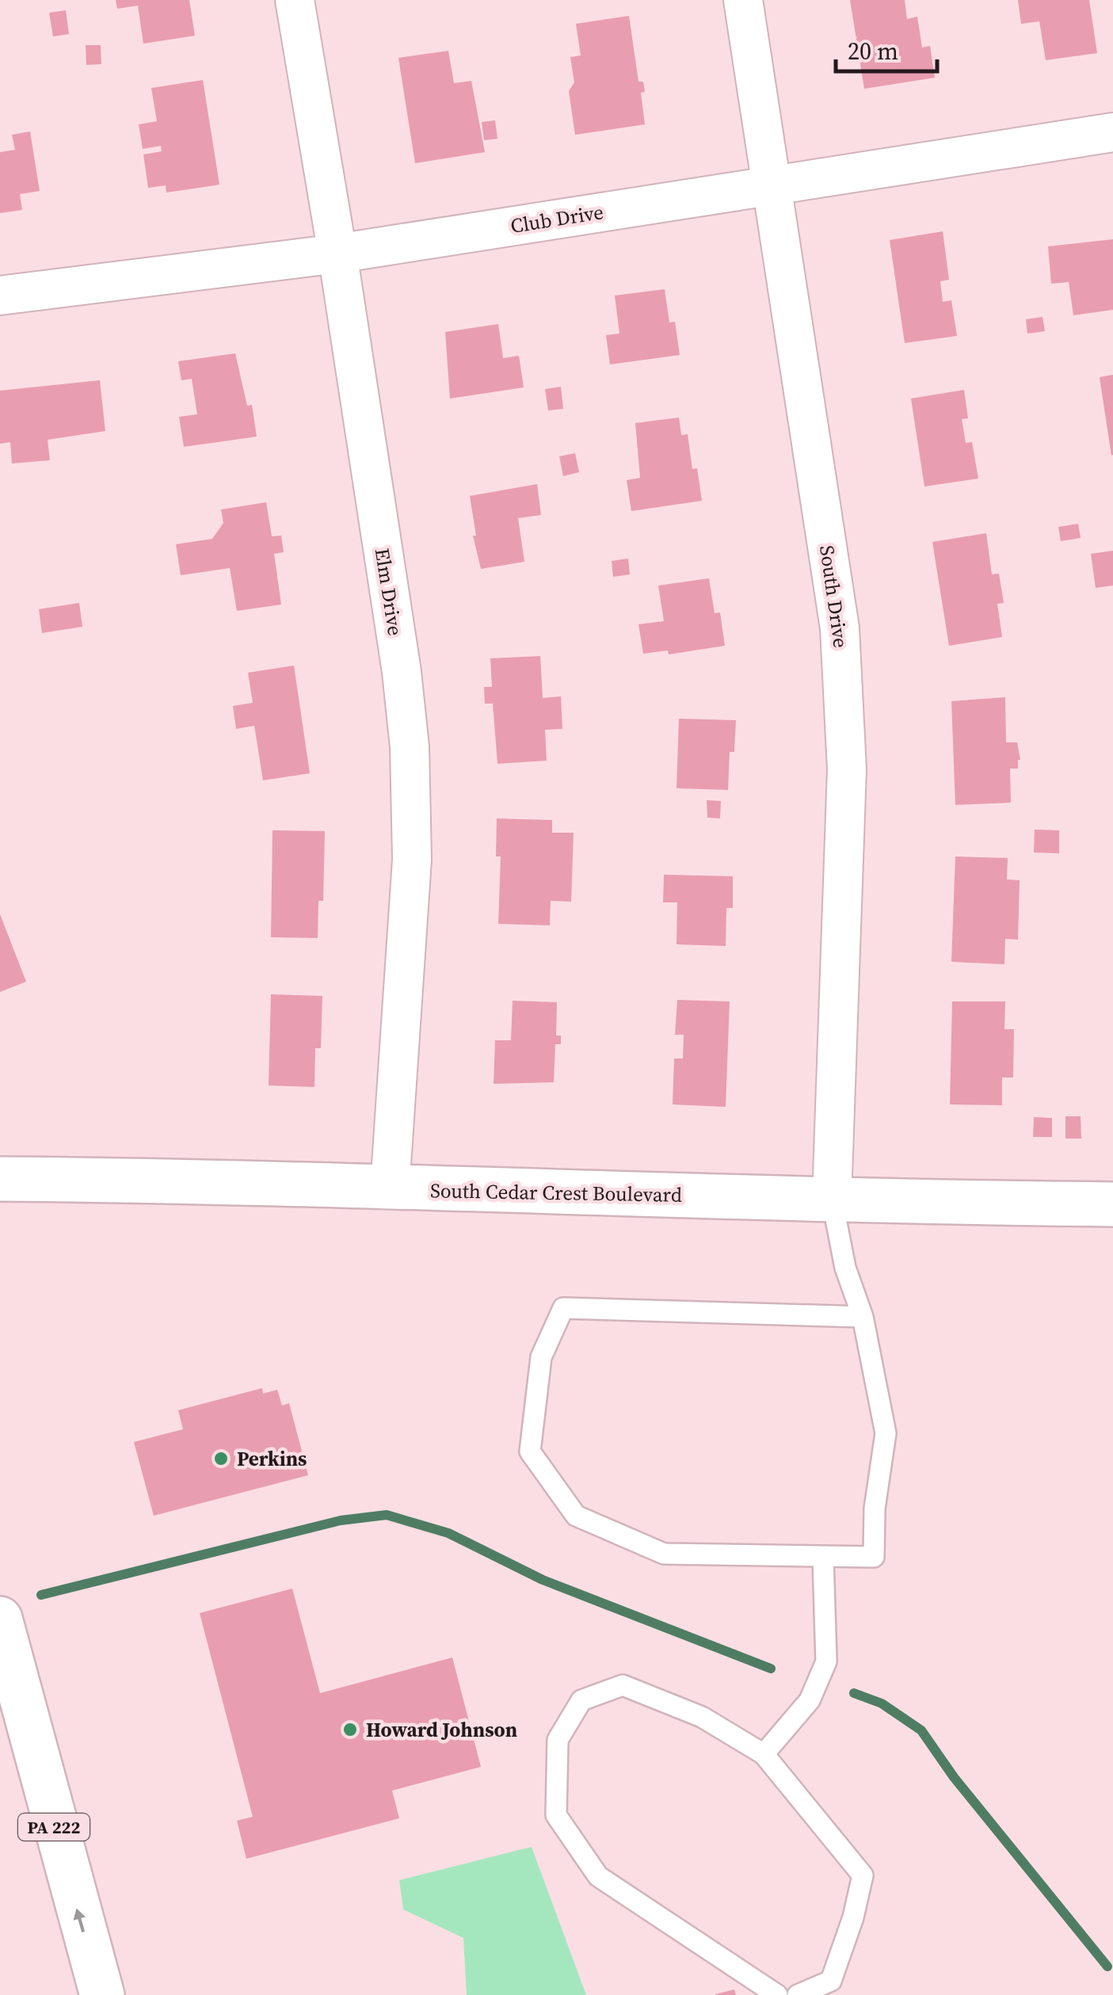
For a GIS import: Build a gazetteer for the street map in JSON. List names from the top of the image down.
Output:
{
  "streets": {
    "main road": ["South Cedar Crest Boulevard", "PA 222"],
    "street": ["Club Drive", "Elm Drive", "South Drive"]
  },
  "crossings": [
    ["Club Drive", "Elm Drive"],
    ["Club Drive", "South Drive"],
    ["Elm Drive", "South Cedar Crest Boulevard"],
    ["South Drive", "South Cedar Crest Boulevard"]
  ],
  "places": ["Perkins", "Howard Johnson"],
  "scale_bar": "20 m"
}
